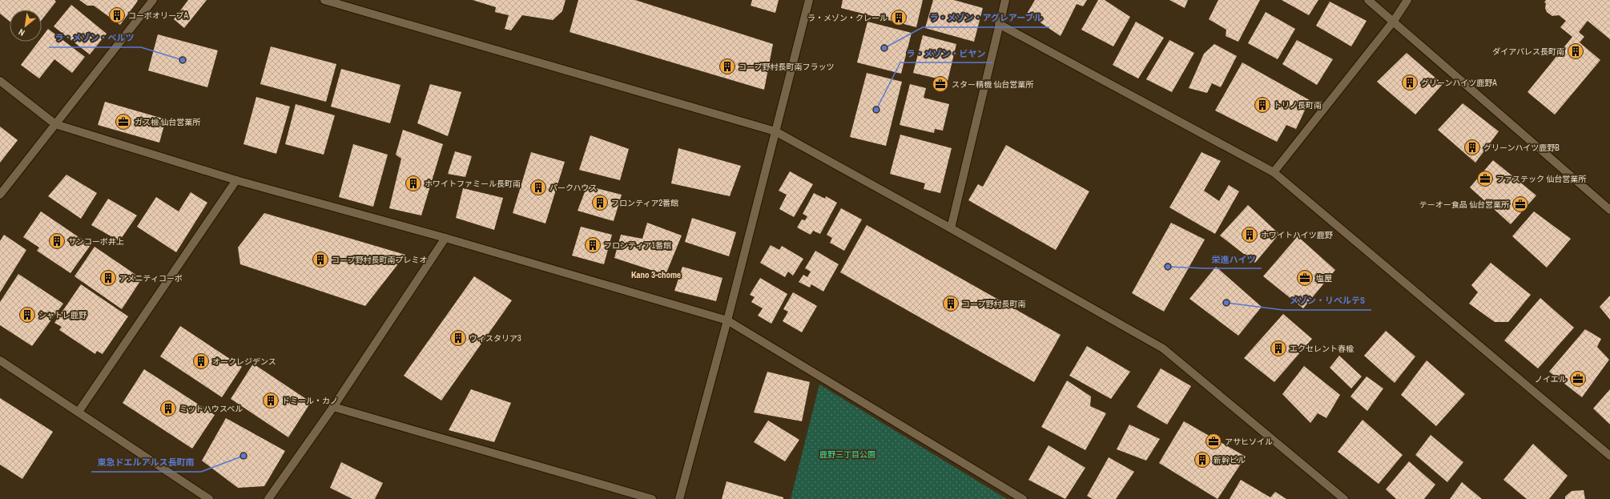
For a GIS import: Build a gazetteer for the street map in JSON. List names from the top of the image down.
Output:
{
  "districts": ["Kano 3-chome"],
  "parks": ["鹿野三丁目公園"],
  "places": {
    "building": [
      "コーポオリーブA",
      "ラ・メゾン・クレール",
      "ダイアパレス長町南",
      "コープ野村長町南フラッツ",
      "グリーンハイツ鹿野A",
      "トリノ長町南",
      "グリーンハイツ鹿野B",
      "ホワイトファミール長町南",
      "パークハウス",
      "フロンティア2番館",
      "ホワイトハイツ鹿野",
      "サンコーポ井上",
      "フロンティア1番館",
      "コープ野村長町南プレミオ",
      "アメニティコーポ",
      "コープ野村長町南",
      "シャトレ鹿野",
      "ウィスタリア3",
      "エクセレント春楡",
      "オークレジデンス",
      "ドミール・カノ",
      "ミットハウスベル",
      "新幹ビル"
    ],
    "other": [
      "ラ・メゾン・アグレアーブル",
      "ラ・メゾン・ベルツ",
      "ラ・メゾン・ビヤン",
      "栄進ハイツ",
      "メゾン・リベルテS",
      "東急ドエルアルス長町南"
    ],
    "office": [
      "スター精機 仙台営業所",
      "ガス檢 仙台営業所",
      "ファステック 仙台営業所",
      "テーオー食品 仙台営業所",
      "塩屋",
      "ノイエル",
      "アサヒソイル"
    ]
  },
  "north": "bottom left"
}
